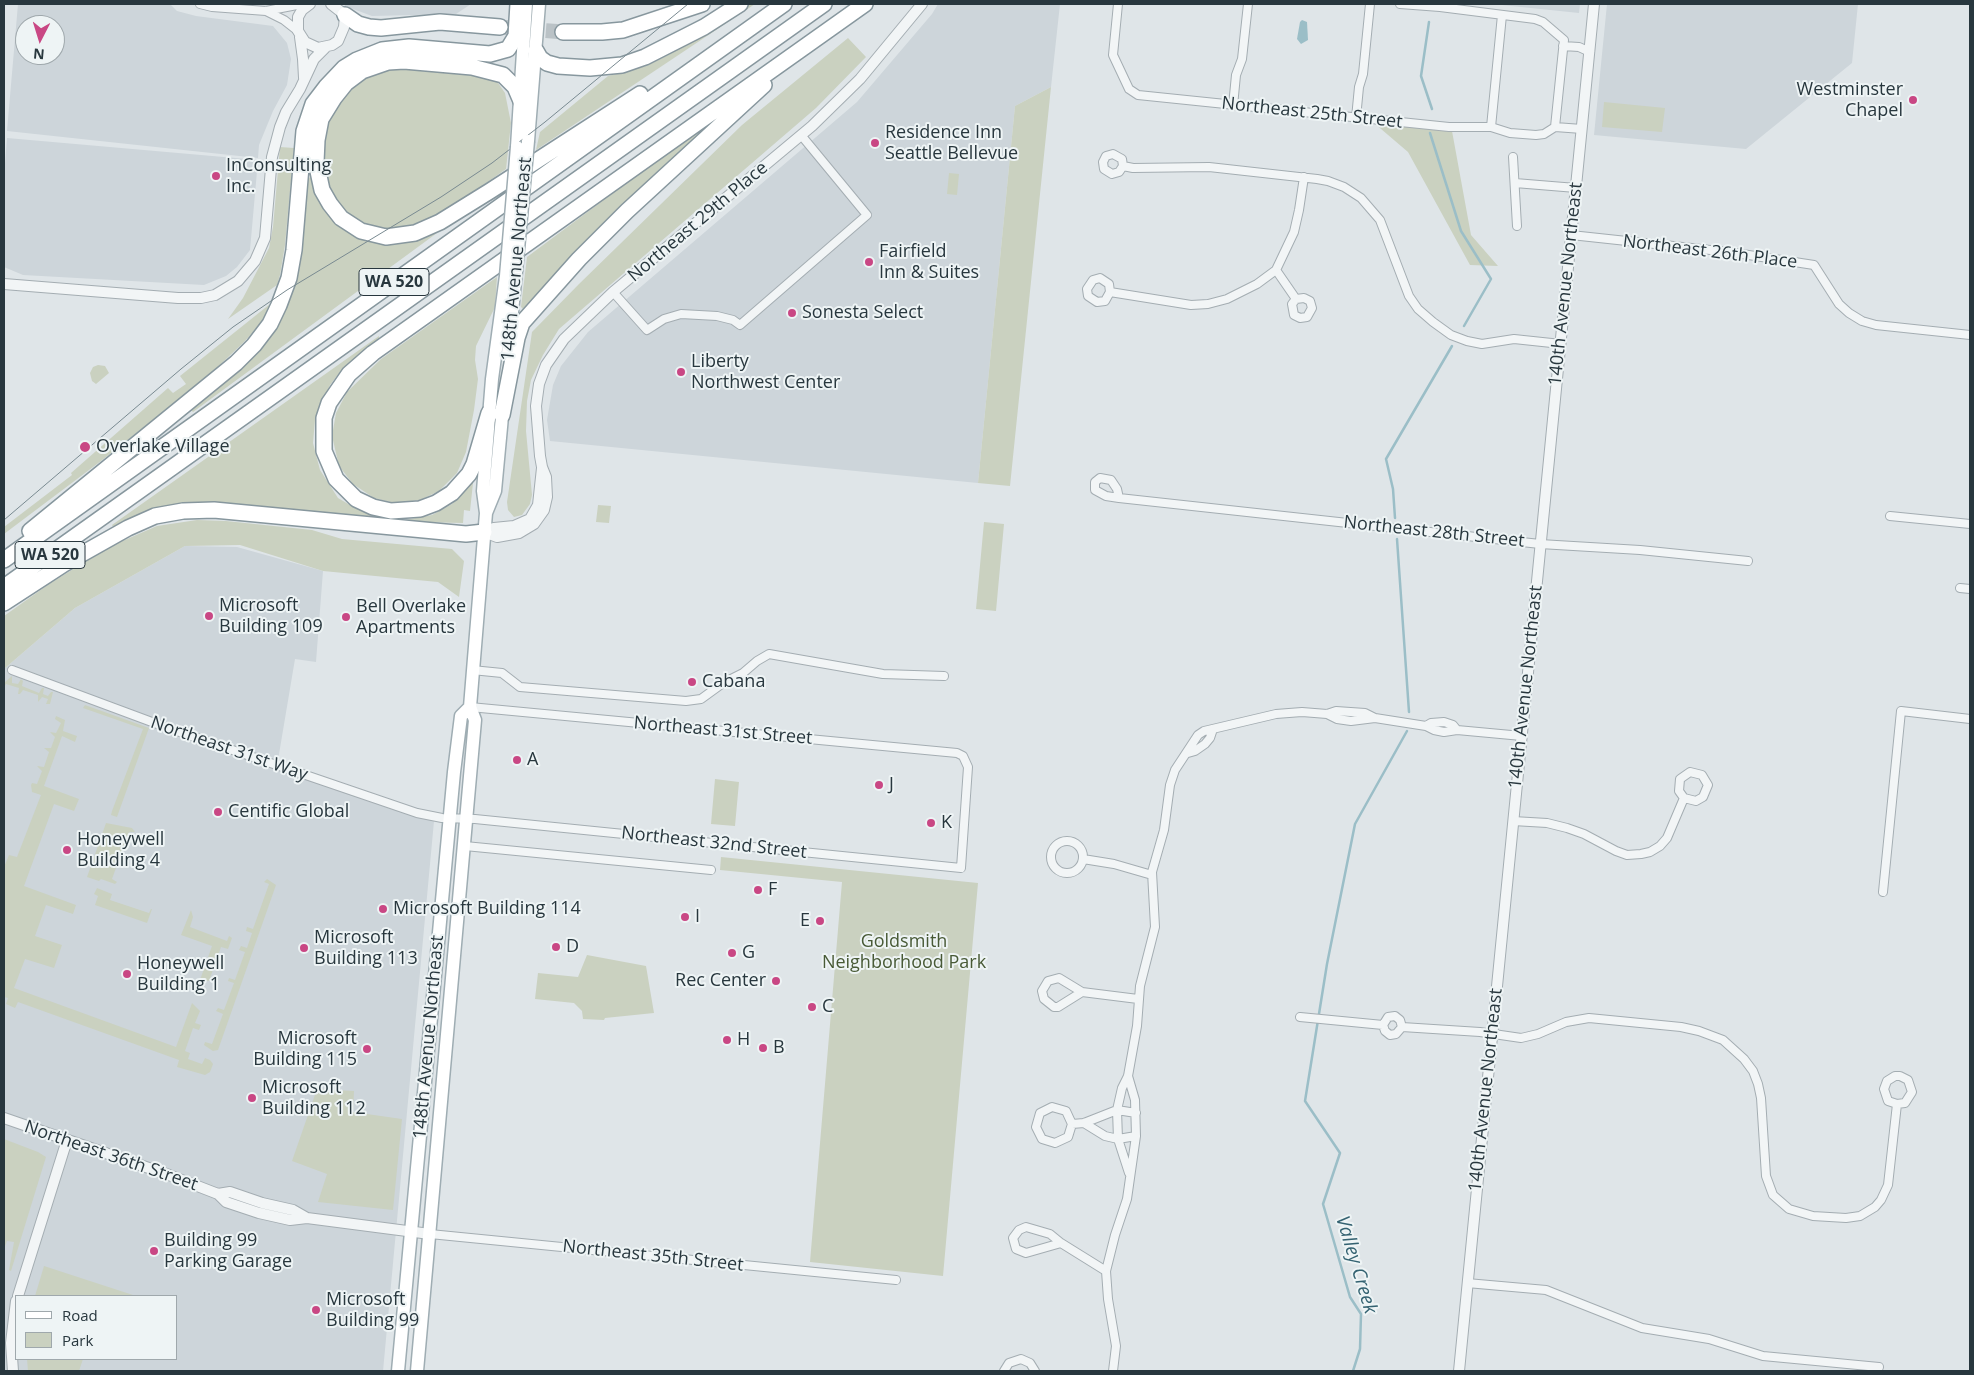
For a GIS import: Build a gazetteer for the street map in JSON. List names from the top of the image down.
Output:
{
  "streets": {
    "highway": ["WA 520"],
    "main road": ["148th Avenue Northeast"],
    "street": [
      "Northeast 25th Street",
      "Northeast 29th Place",
      "Northeast 26th Place",
      "140th Avenue Northeast",
      "Northeast 28th Street",
      "Northeast 31st Street",
      "Northeast 31st Way",
      "Northeast 32nd Street",
      "Northeast 36th Street",
      "Northeast 35th Street"
    ]
  },
  "crossings": [
    ["Northeast 25th Street", "140th Avenue Northeast"],
    ["Northeast 29th Place", "148th Avenue Northeast"],
    ["Northeast 26th Place", "140th Avenue Northeast"],
    ["148th Avenue Northeast", "Northeast 31st Street"],
    ["148th Avenue Northeast", "Northeast 31st Way"],
    ["148th Avenue Northeast", "Northeast 32nd Street"],
    ["148th Avenue Northeast", "Northeast 36th Street"],
    ["148th Avenue Northeast", "Northeast 35th Street"],
    ["140th Avenue Northeast", "Northeast 28th Street"],
    ["Northeast 31st Street", "Northeast 32nd Street"],
    ["Northeast 31st Way", "Northeast 32nd Street"],
    ["Northeast 36th Street", "Northeast 35th Street"]
  ],
  "water": ["Valley Creek"],
  "parks": ["Goldsmith Neighborhood Park"],
  "places": [
    "Westminster Chapel",
    "Residence Inn Seattle Bellevue",
    "InConsulting Inc.",
    "Fairfield Inn & Suites",
    "Sonesta Select",
    "Liberty Northwest Center",
    "Overlake Village",
    "Microsoft Building 109",
    "Bell Overlake Apartments",
    "Cabana",
    "A",
    "J",
    "Centific Global",
    "K",
    "Honeywell Building 4",
    "F",
    "Microsoft Building 114",
    "I",
    "E",
    "D",
    "Microsoft Building 113",
    "G",
    "Honeywell Building 1",
    "Rec Center",
    "C",
    "H",
    "B",
    "Microsoft Building 115",
    "Microsoft Building 112",
    "Building 99 Parking Garage",
    "Microsoft Building 99"
  ],
  "legend": ["Road", "Park"],
  "north": "bottom"
}
